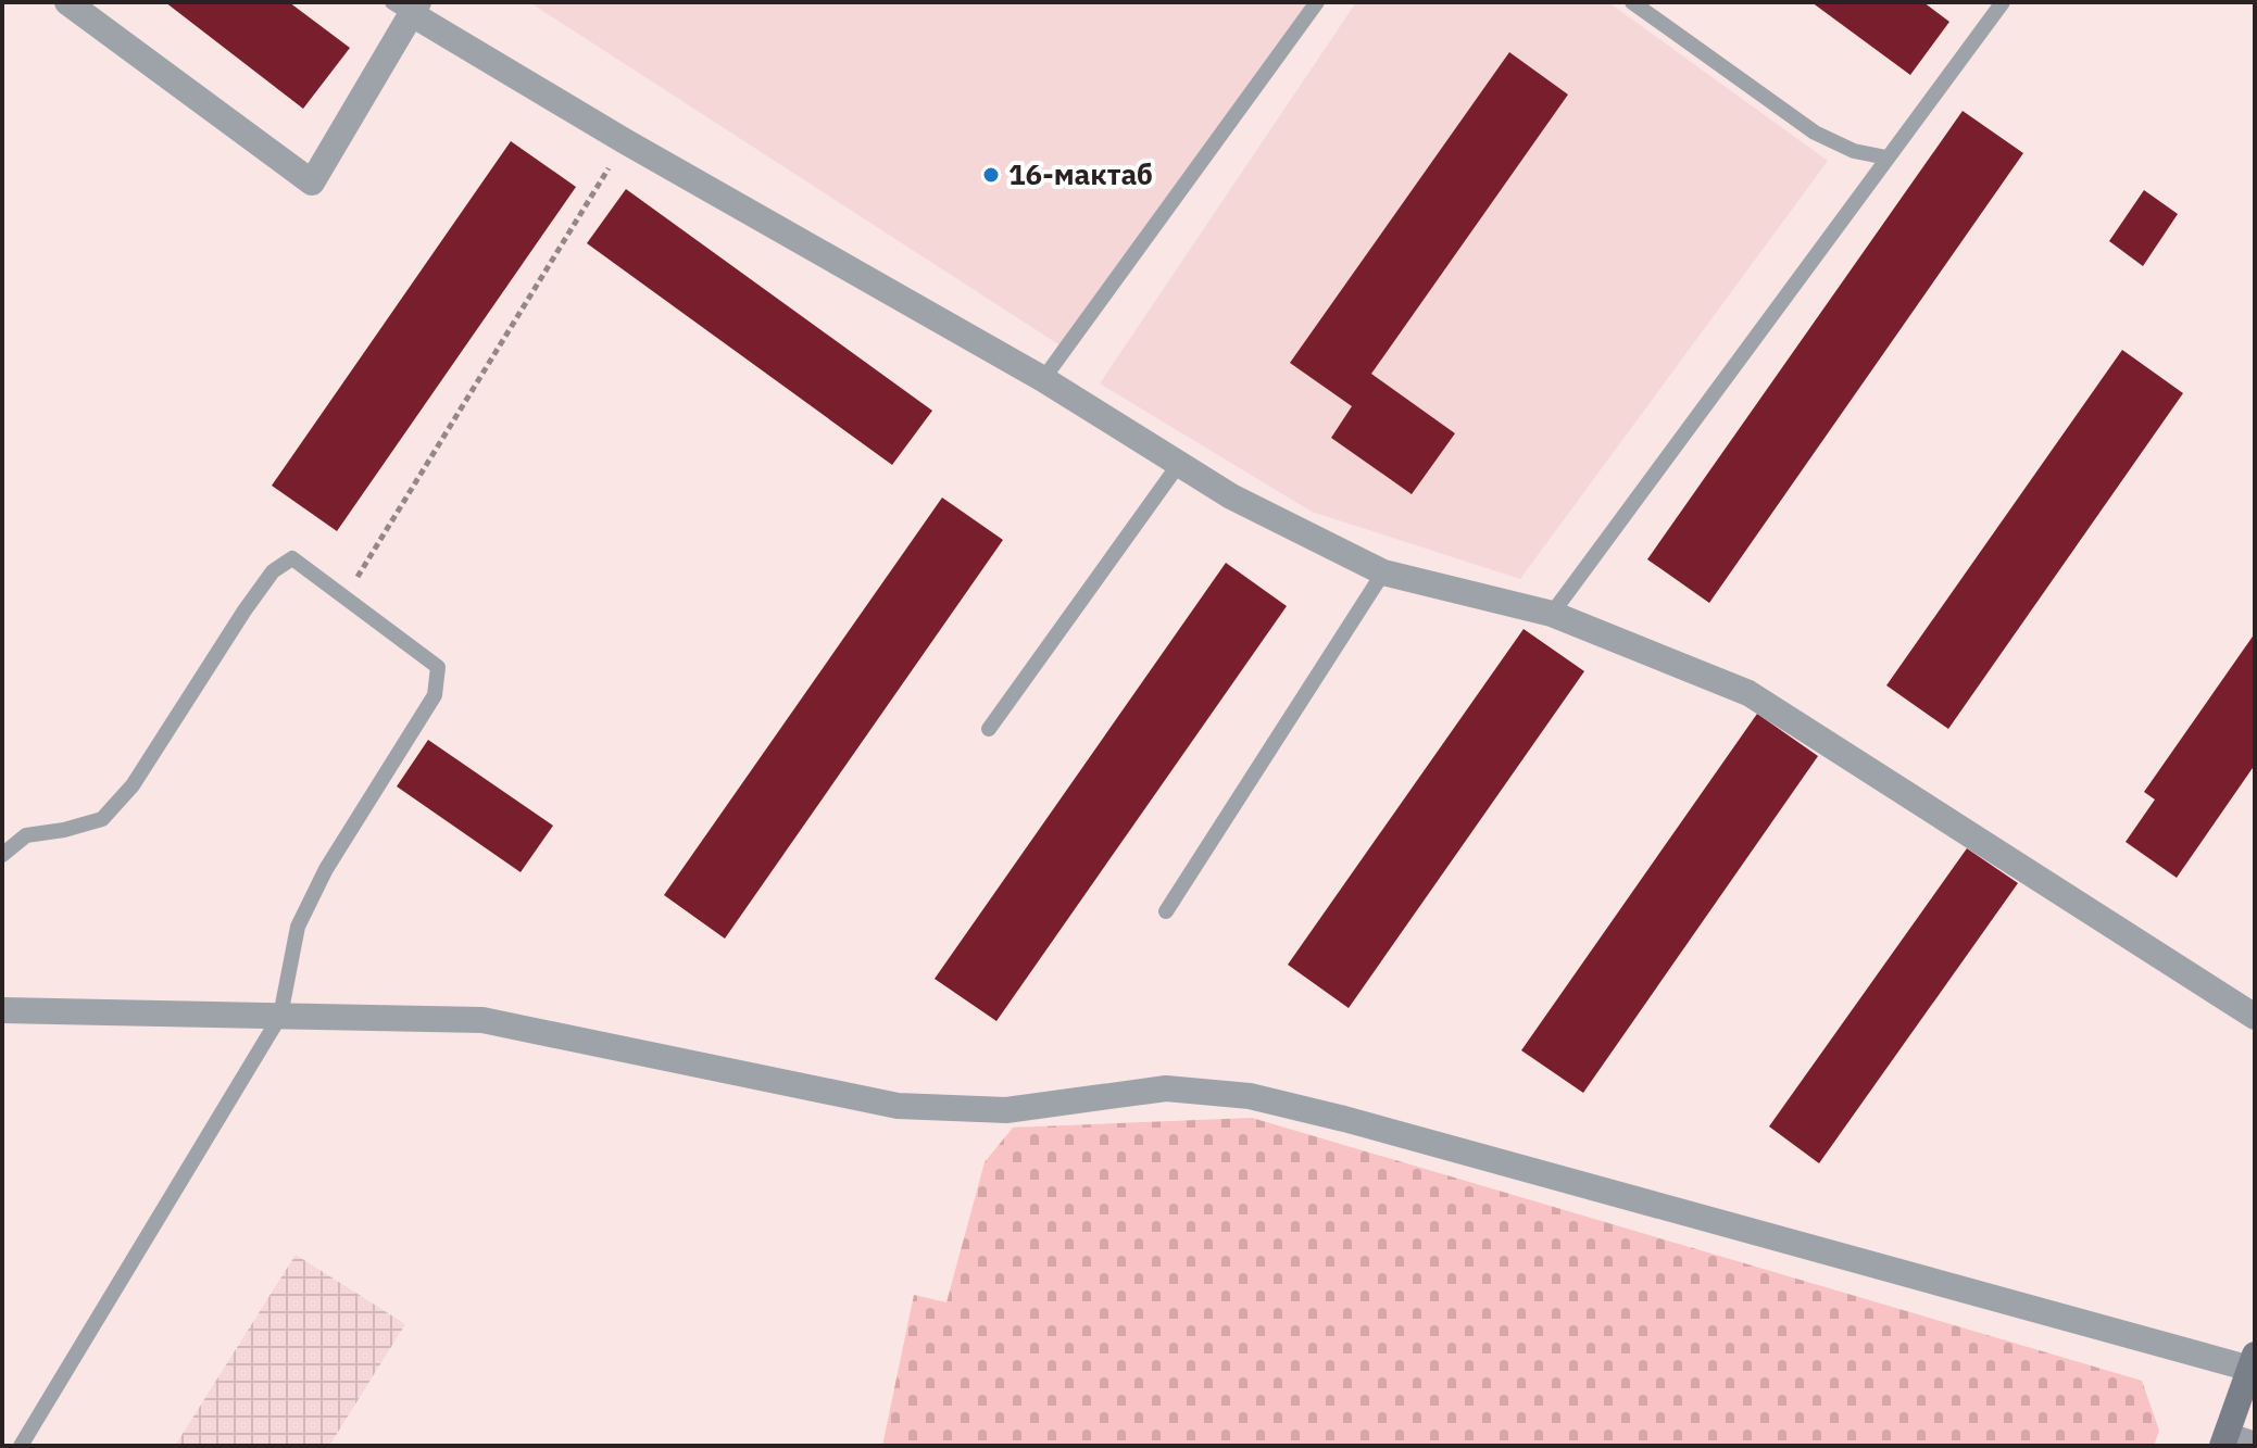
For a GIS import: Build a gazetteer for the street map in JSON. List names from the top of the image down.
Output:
{
  "places": ["16-мактаб"]
}
